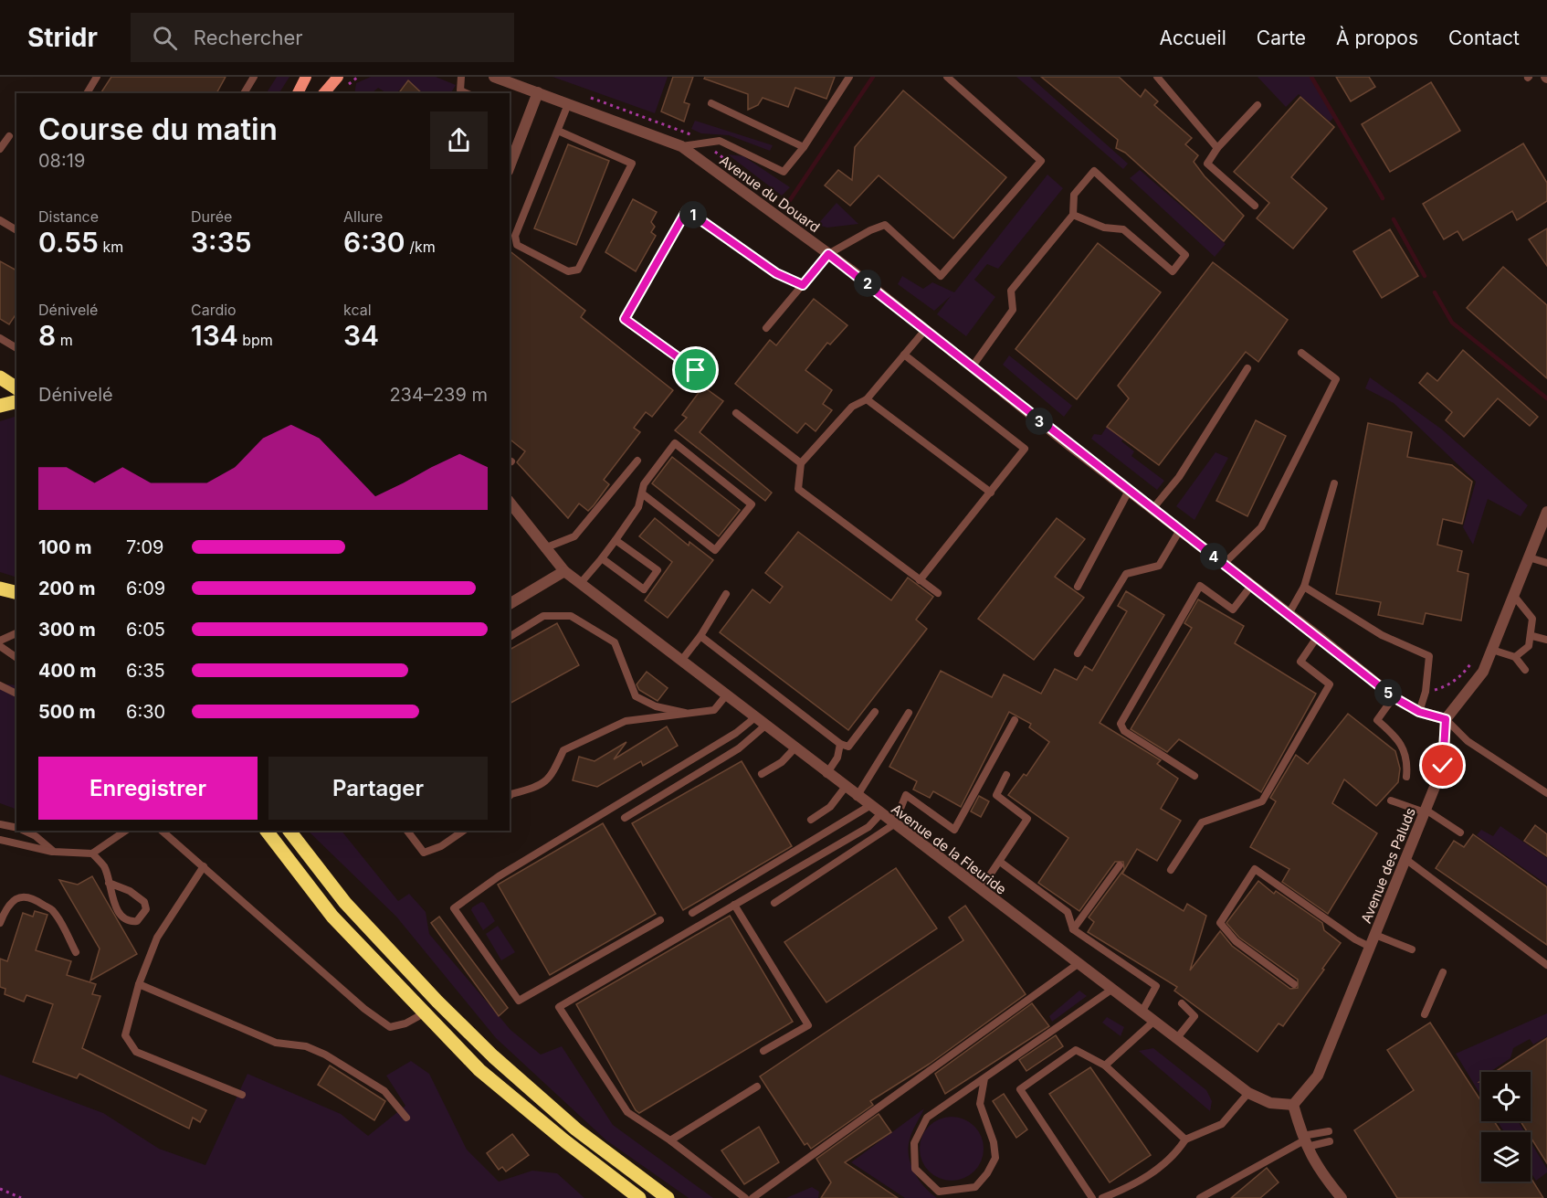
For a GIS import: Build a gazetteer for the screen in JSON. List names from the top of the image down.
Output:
{
  "streets": {
    "street": ["Avenue du Douard", "Avenue de la Fleuride", "Avenue des Paluds"]
  },
  "crossings": [
    ["Avenue du Douard", "Avenue des Paluds"],
    ["Avenue de la Fleuride", "Avenue des Paluds"]
  ],
  "page": {
    "header": "Stridr",
    "search": "Rechercher",
    "nav": [
      "Accueil",
      "Carte",
      "À propos",
      "Contact"
    ],
    "heading": ["Course du matin", "08:19"],
    "stats": [
      ["Distance", "0.55 km"],
      ["Durée", "3:35"],
      ["Allure", "6:30 /km"],
      ["Dénivelé", "8 m"],
      ["Cardio", "134 bpm"],
      ["kcal", "34"]
    ],
    "pins": [
      "1",
      "2",
      "3",
      "4",
      "5"
    ],
    "chart": ["Dénivelé", "234–239 m"],
    "list": [
      {
        "name": "100 m",
        "note": "7:09"
      },
      {
        "name": "200 m",
        "note": "6:09"
      },
      {
        "name": "300 m",
        "note": "6:05"
      },
      {
        "name": "400 m",
        "note": "6:35"
      },
      {
        "name": "500 m",
        "note": "6:30"
      }
    ],
    "buttons": ["Enregistrer", "Partager"]
  }
}
